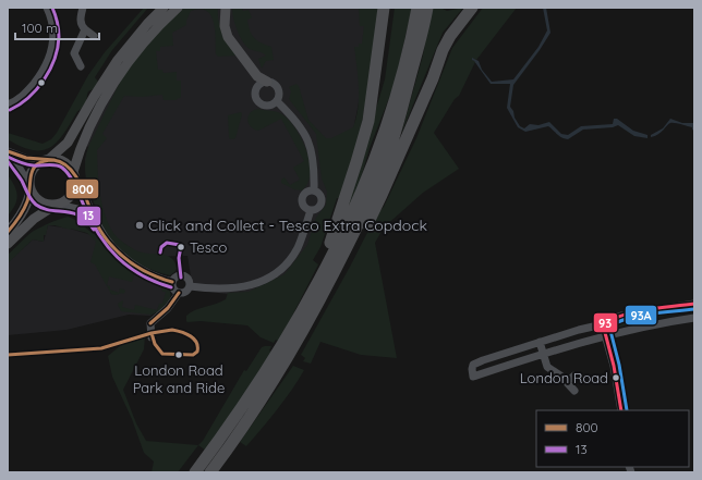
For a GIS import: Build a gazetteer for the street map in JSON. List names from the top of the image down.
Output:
{
  "places": [
    "Click and Collect - Tesco Extra Copdock",
    "Tesco",
    "London Road Park and Ride",
    "London Road"
  ],
  "lines": [
    "transit line 13",
    "transit line 800",
    "transit line 93",
    "transit line 93A"
  ],
  "legend": ["800", "13"],
  "scale_bar": "100 m"
}
